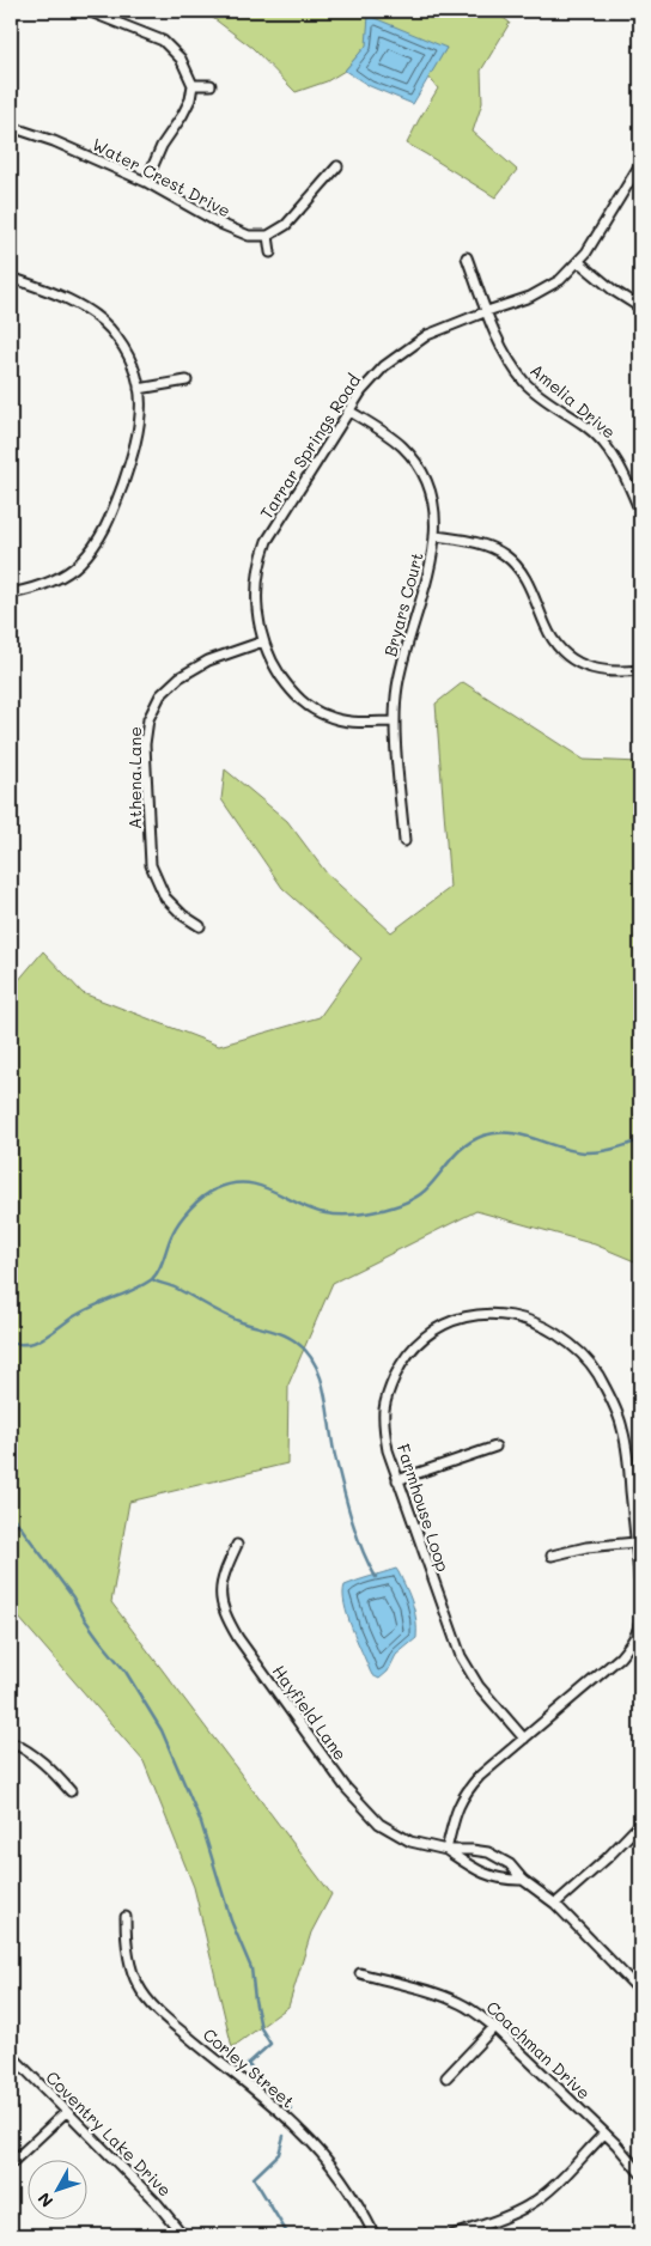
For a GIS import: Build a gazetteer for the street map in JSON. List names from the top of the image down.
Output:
{
  "streets": {
    "street": [
      "Water Crest Drive",
      "Amelia Drive",
      "Tarrar Springs Road",
      "Bryars Court",
      "Athena Lane",
      "Farmhouse Loop",
      "Hayfield Lane",
      "Coachman Drive",
      "Corley Street",
      "Coventry Lake Drive"
    ]
  },
  "crossings": [
    ["Amelia Drive", "Tarrar Springs Road"],
    ["Tarrar Springs Road", "Bryars Court"],
    ["Tarrar Springs Road", "Athena Lane"]
  ],
  "north": "bottom left"
}
